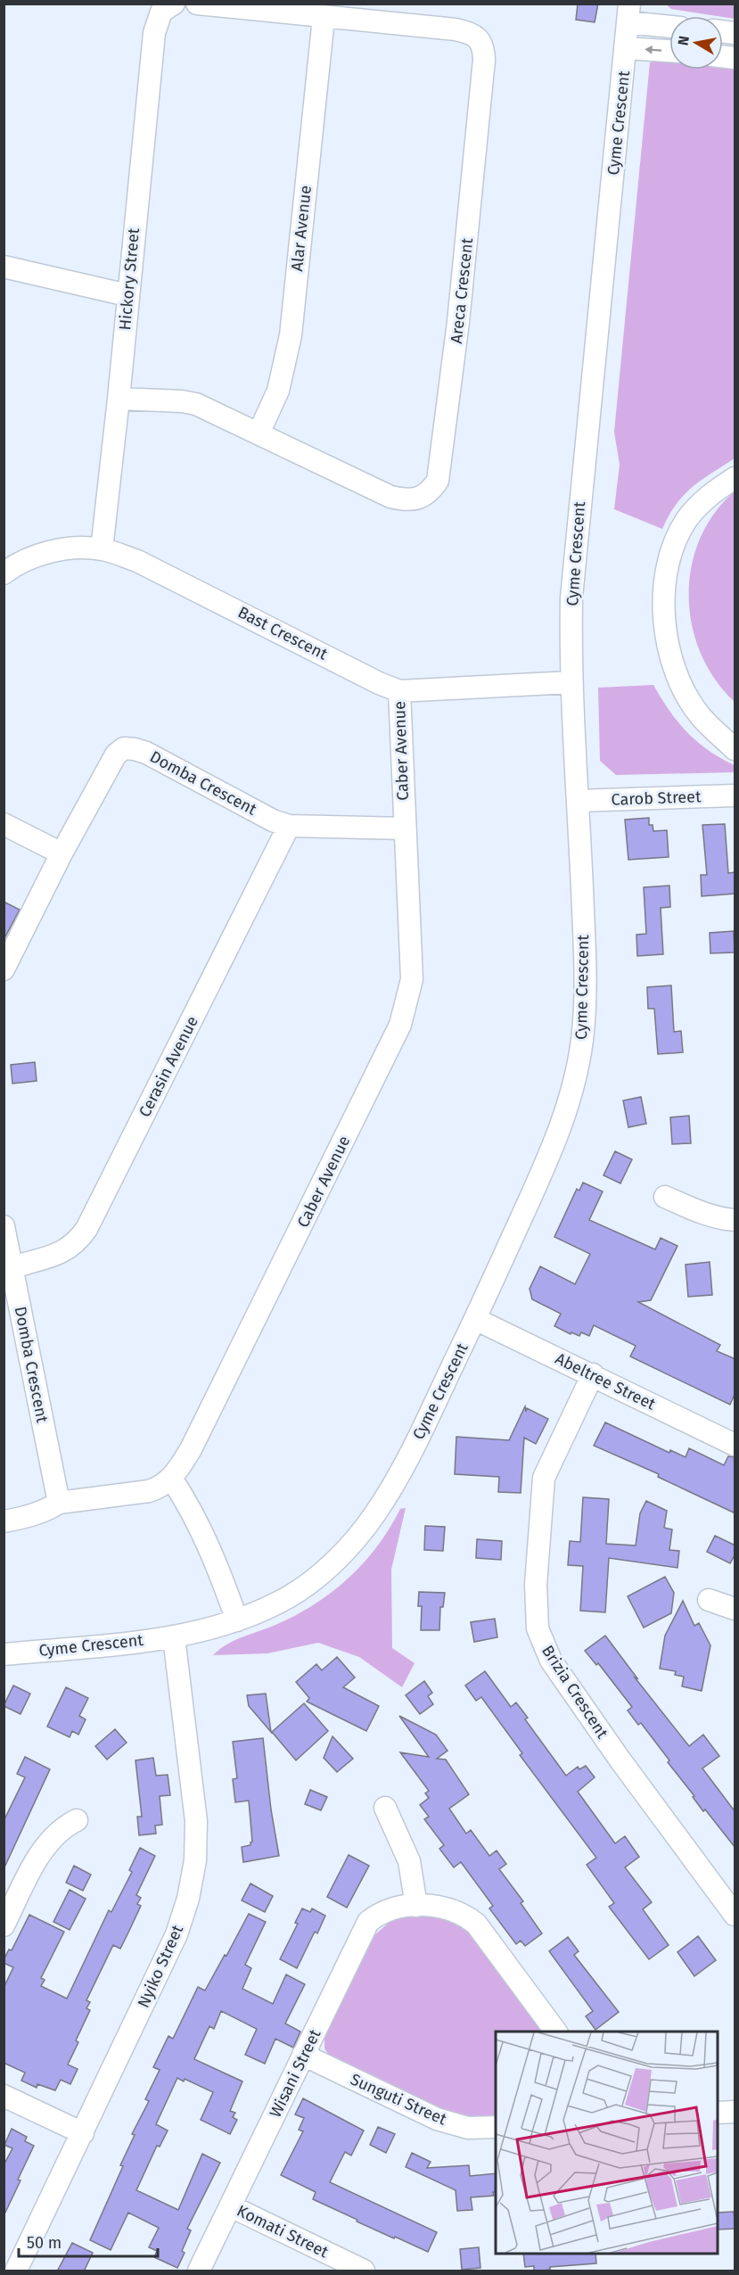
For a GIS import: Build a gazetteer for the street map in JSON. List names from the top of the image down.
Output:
{
  "streets": {
    "street": [
      "Cyme Crescent",
      "Alar Avenue",
      "Hickory Street",
      "Areca Crescent",
      "Bast Crescent",
      "Caber Avenue",
      "Domba Crescent",
      "Carob Street",
      "Cerasin Avenue",
      "Abeltree Street",
      "Brizia Crescent",
      "Nyiko Street",
      "Wisani Street",
      "Sunguti Street",
      "Komati Street"
    ]
  },
  "crossings": [
    ["Cyme Crescent", "Bast Crescent"],
    ["Cyme Crescent", "Carob Street"],
    ["Cyme Crescent", "Abeltree Street"],
    ["Cyme Crescent", "Nyiko Street"],
    ["Alar Avenue", "Areca Crescent"],
    ["Hickory Street", "Areca Crescent"],
    ["Hickory Street", "Bast Crescent"],
    ["Bast Crescent", "Caber Avenue"],
    ["Caber Avenue", "Domba Crescent"],
    ["Domba Crescent", "Cerasin Avenue"],
    ["Abeltree Street", "Brizia Crescent"],
    ["Wisani Street", "Sunguti Street"],
    ["Wisani Street", "Komati Street"]
  ],
  "scale_bar": "50 m",
  "north": "left"
}
